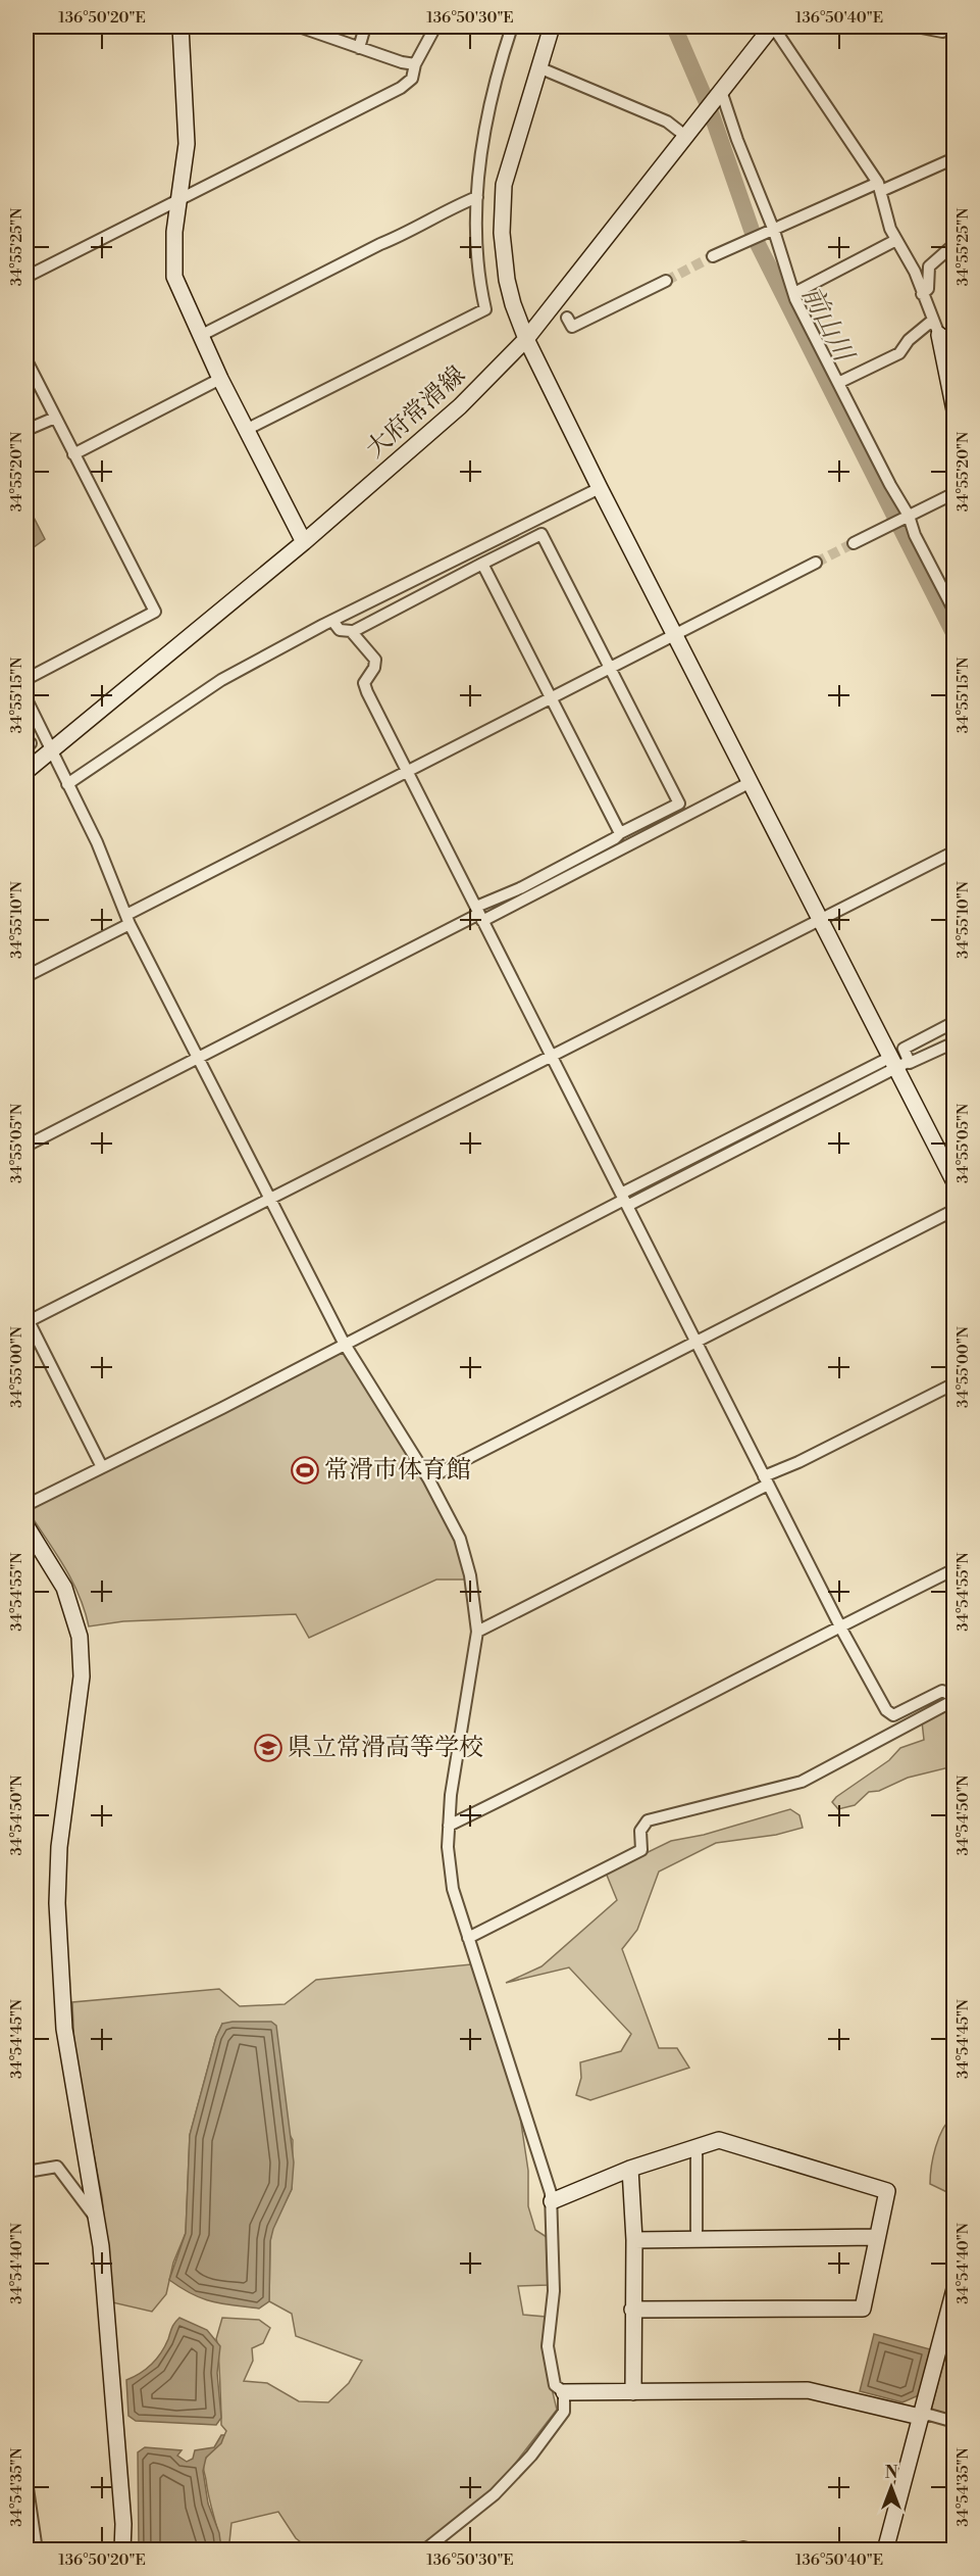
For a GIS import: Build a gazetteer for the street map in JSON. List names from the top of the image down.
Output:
{
  "streets": {
    "street": ["大府常滑線"]
  },
  "water": ["前山川"],
  "places": {
    "sports": ["常滑市体育館"],
    "school or university": ["県立常滑高等学校"]
  },
  "north": "top",
  "coordinates": [
    "136°50'20\"E",
    "136°50'30\"E",
    "136°50'40\"E",
    "34°55'25\"N",
    "34°55'20\"N",
    "34°55'15\"N",
    "34°55'10\"N",
    "34°55'05\"N",
    "34°55'00\"N",
    "34°54'55\"N",
    "34°54'50\"N",
    "34°54'45\"N",
    "34°54'40\"N",
    "34°54'35\"N"
  ]
}
